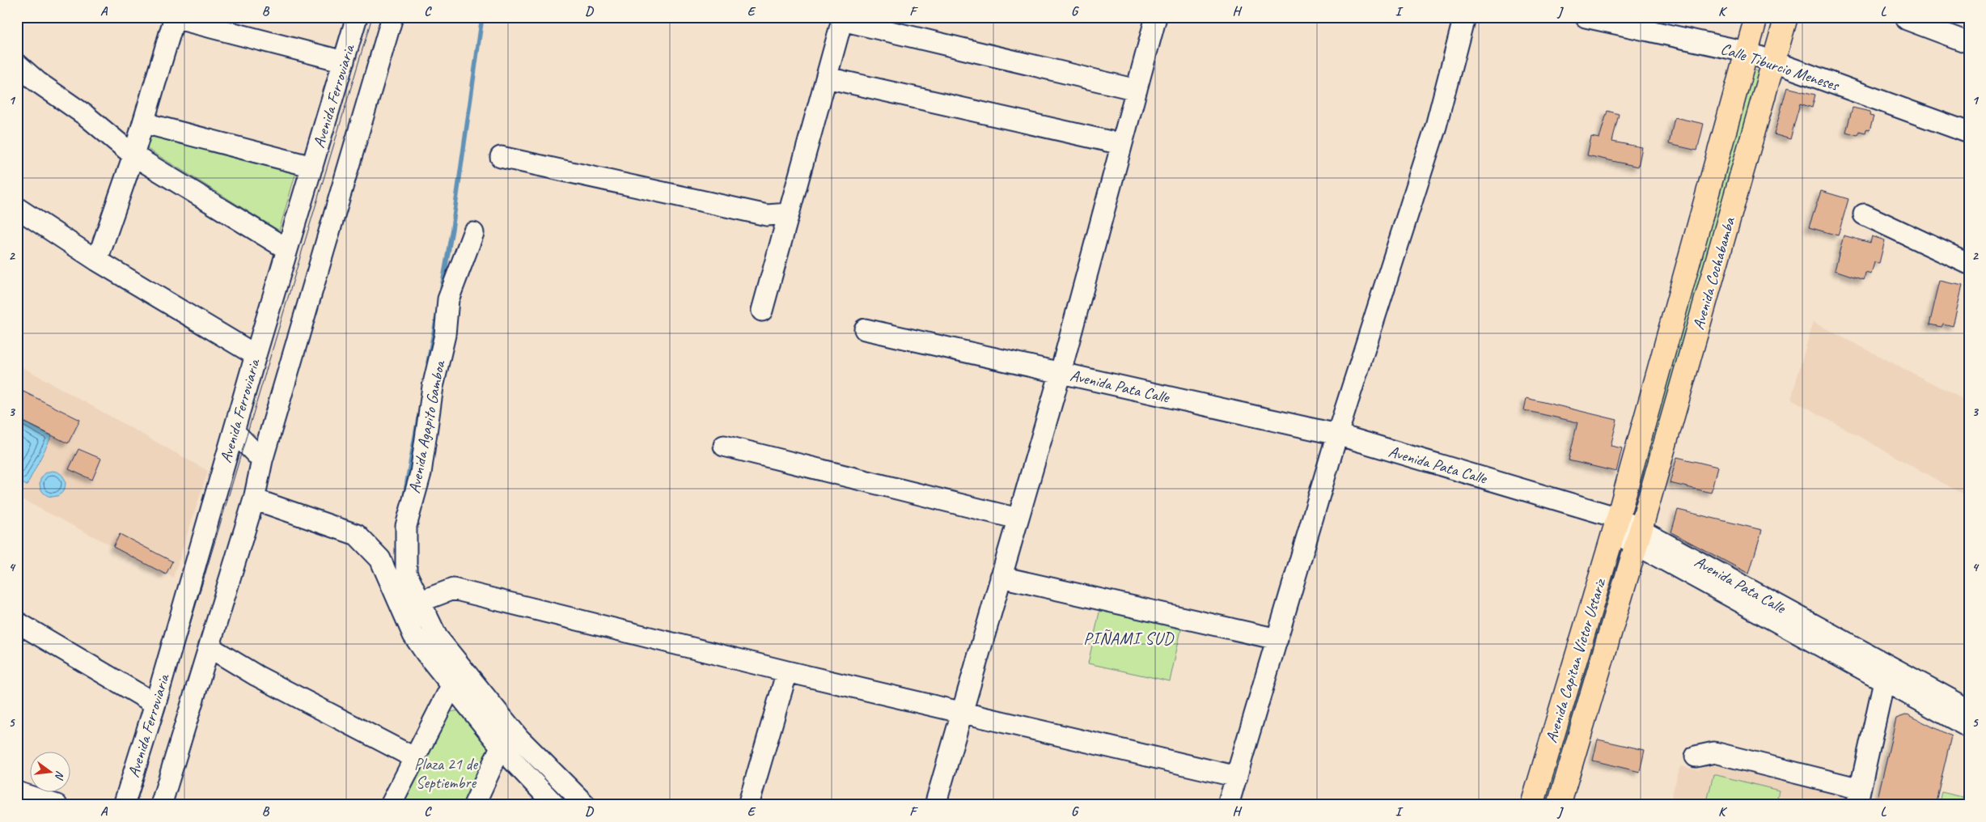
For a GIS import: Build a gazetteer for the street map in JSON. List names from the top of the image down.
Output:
{
  "streets": {
    "main road": ["Avenida Cochabamba", "Avenida Capitan Víctor Ustariz"],
    "street": [
      "Calle Tiburcio Meneses",
      "Avenida Ferroviaria",
      "Avenida Pata Calle",
      "Avenida Agapito Gamboa"
    ]
  },
  "crossings": [
    ["Calle Tiburcio Meneses", "Avenida Cochabamba"],
    ["Avenida Cochabamba", "Avenida Pata Calle"],
    ["Avenida Cochabamba", "Avenida Capitan Víctor Ustariz"],
    ["Avenida Pata Calle", "Avenida Capitan Víctor Ustariz"]
  ],
  "districts": ["PIÑAMI SUD"],
  "parks": ["Plaza 21 de Septiembre"],
  "north": "right",
  "grid": {
    "columns": [
      "A",
      "B",
      "C",
      "D",
      "E",
      "F",
      "G",
      "H",
      "I",
      "J",
      "K",
      "L"
    ],
    "rows": [
      "1",
      "2",
      "3",
      "4",
      "5"
    ]
  }
}
